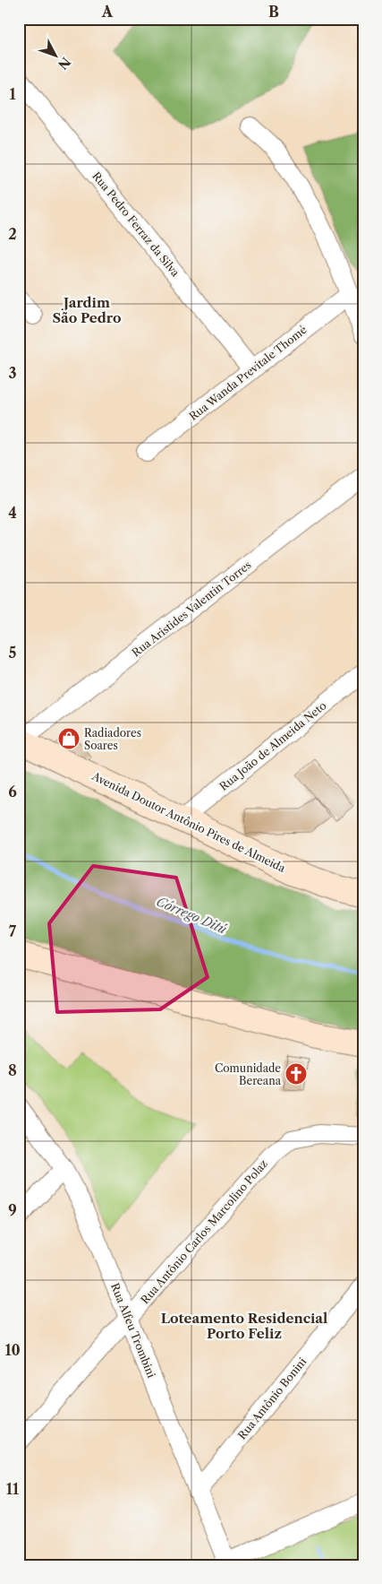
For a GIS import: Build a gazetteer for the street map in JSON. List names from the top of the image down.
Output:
{
  "streets": {
    "main road": ["Avenida Doutor Antônio Pires de Almeida"],
    "street": [
      "Rua Pedro Ferraz da Silva",
      "Rua Wanda Previtale Thomé",
      "Rua Aristides Valentin Torres",
      "Rua João de Almeida Neto",
      "Rua Antônio Carlos Marcolino Polaz",
      "Rua Alfeu Trombini",
      "Rua Antônio Bonini"
    ]
  },
  "crossings": [
    ["Rua Pedro Ferraz da Silva", "Rua Wanda Previtale Thomé"],
    ["Rua Aristides Valentin Torres", "Avenida Doutor Antônio Pires de Almeida"],
    ["Rua João de Almeida Neto", "Avenida Doutor Antônio Pires de Almeida"],
    ["Rua Antônio Carlos Marcolino Polaz", "Rua Alfeu Trombini"],
    ["Rua Alfeu Trombini", "Rua Antônio Bonini"]
  ],
  "districts": ["Jardim São Pedro", "Loteamento Residencial Porto Feliz"],
  "water": ["Córrego Ditú"],
  "places": {
    "shop": ["Radiadores Soares"],
    "church": ["Comunidade Bereana"]
  },
  "north": "bottom right",
  "grid": {
    "columns": ["A", "B"],
    "rows": [
      "1",
      "2",
      "3",
      "4",
      "5",
      "6",
      "7",
      "8",
      "9",
      "10",
      "11"
    ]
  }
}
